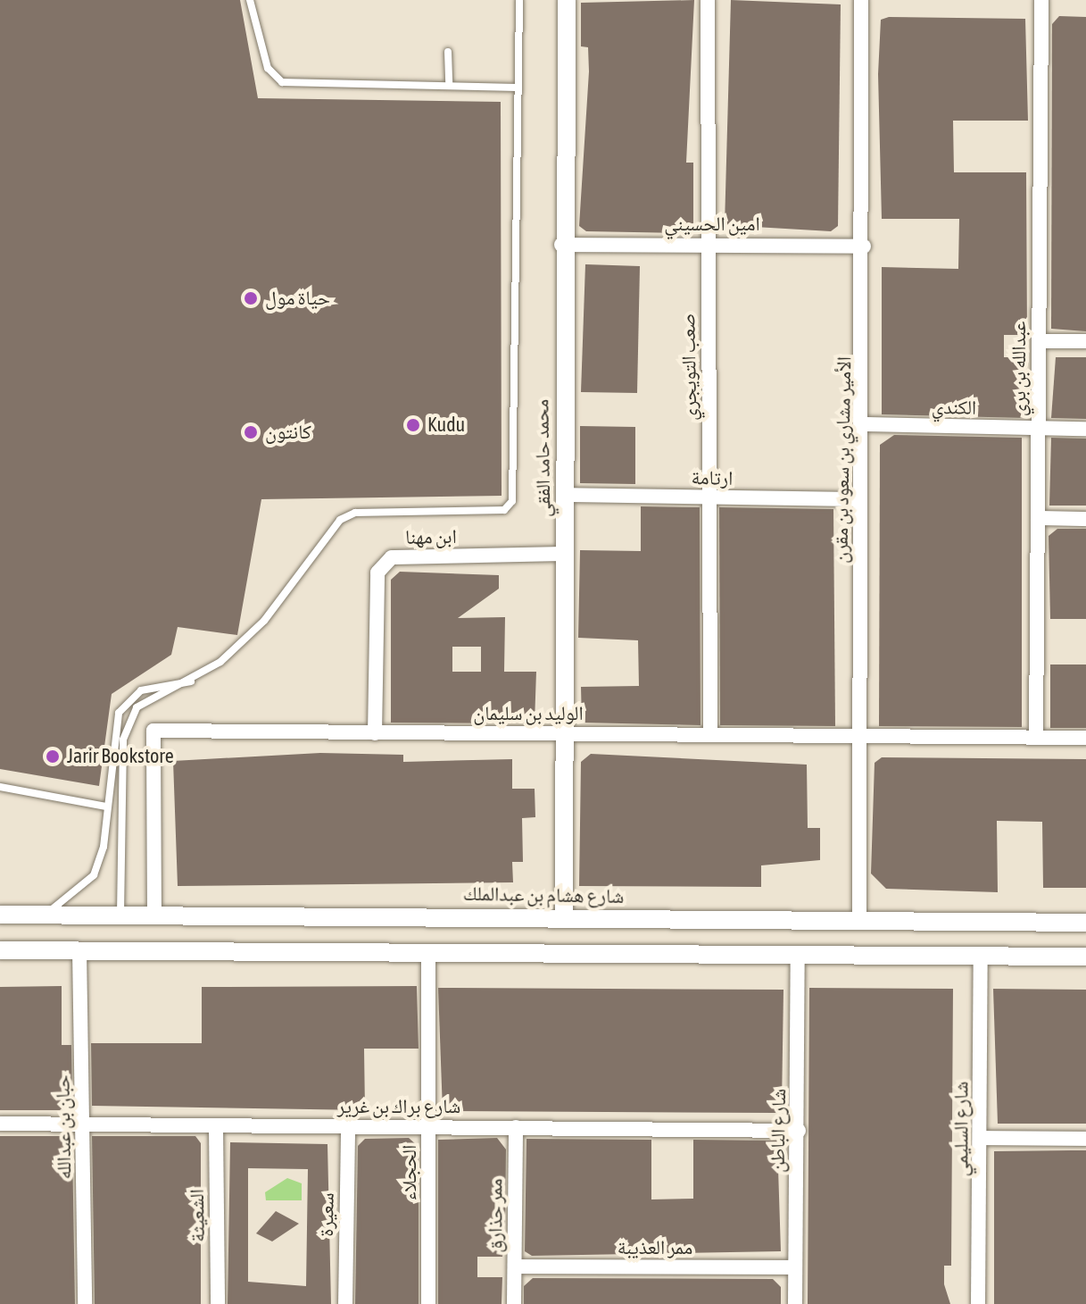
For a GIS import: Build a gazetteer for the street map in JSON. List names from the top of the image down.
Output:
{
  "streets": {
    "street": [
      "امين الحسيني",
      "صعب التويجري",
      "عبدالله بن بري",
      "الكندي",
      "محمد حامد الفقي",
      "الأمير مشاري بن سعود بن مقرن",
      "ارتامة",
      "ابن مهنا",
      "الوليد بن سليمان",
      "شارع هشام بن عبدالملك",
      "شارع براك بن غرير",
      "حبان بن عبدالله",
      "شارع السليمي",
      "شارع الباطن",
      "الحجلاء",
      "سعيرة",
      "الشعيثة",
      "ممر حذارق",
      "ممر العذيبة"
    ]
  },
  "crossings": [
    ["امين الحسيني", "صعب التويجري"],
    ["امين الحسيني", "محمد حامد الفقي"],
    ["امين الحسيني", "الأمير مشاري بن سعود بن مقرن"],
    ["صعب التويجري", "ارتامة"],
    ["صعب التويجري", "الوليد بن سليمان"],
    ["عبدالله بن بري", "الكندي"],
    ["عبدالله بن بري", "الوليد بن سليمان"],
    ["الكندي", "الأمير مشاري بن سعود بن مقرن"],
    ["محمد حامد الفقي", "ارتامة"],
    ["محمد حامد الفقي", "ابن مهنا"],
    ["محمد حامد الفقي", "الوليد بن سليمان"],
    ["محمد حامد الفقي", "شارع هشام بن عبدالملك"],
    ["الأمير مشاري بن سعود بن مقرن", "ارتامة"],
    ["الأمير مشاري بن سعود بن مقرن", "الوليد بن سليمان"],
    ["الأمير مشاري بن سعود بن مقرن", "شارع هشام بن عبدالملك"],
    ["ابن مهنا", "الوليد بن سليمان"],
    ["الوليد بن سليمان", "شارع هشام بن عبدالملك"],
    ["شارع براك بن غرير", "حبان بن عبدالله"],
    ["شارع براك بن غرير", "شارع الباطن"],
    ["شارع براك بن غرير", "الحجلاء"],
    ["شارع براك بن غرير", "سعيرة"],
    ["شارع براك بن غرير", "الشعيثة"],
    ["شارع براك بن غرير", "ممر حذارق"],
    ["شارع الباطن", "ممر العذيبة"],
    ["ممر حذارق", "ممر العذيبة"]
  ],
  "places": [
    "حياة مول",
    "Kudu",
    "كانتون",
    "Jarir Bookstore"
  ]
}
